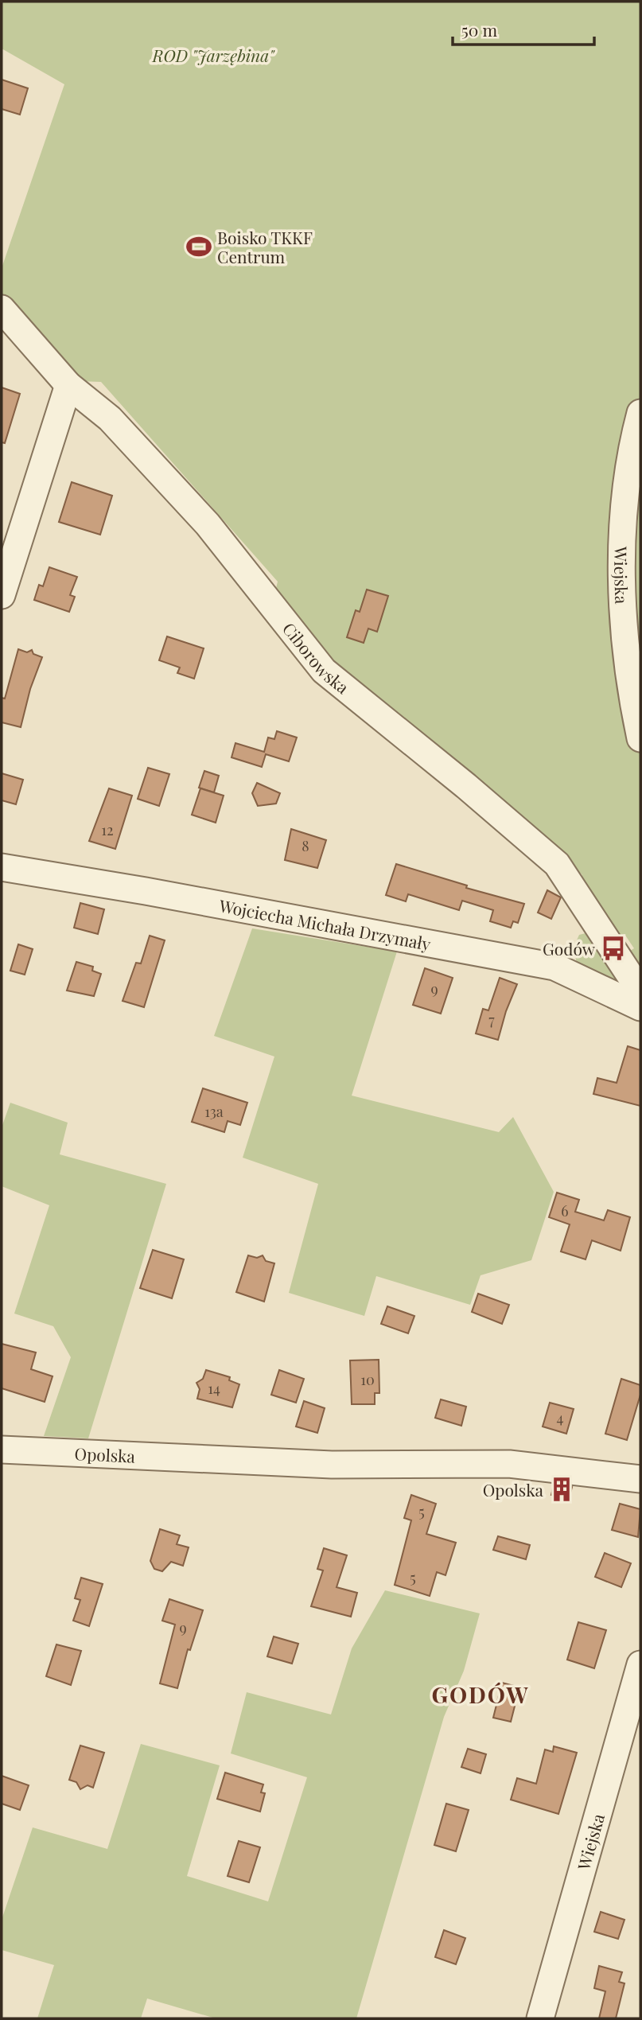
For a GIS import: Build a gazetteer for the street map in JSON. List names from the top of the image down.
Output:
{
  "streets": {
    "street": [
      "Wiejska",
      "Ciborowska",
      "Wojciecha Michała Drzymały",
      "Opolska"
    ]
  },
  "districts": ["GODÓW"],
  "parks": ["ROD \"Jarzębina\""],
  "places": {
    "sports": ["Boisko TKKF Centrum"],
    "bus stop": ["Godów"],
    "building": ["Opolska"]
  },
  "house_numbers": [
    "12",
    "8",
    "9",
    "7",
    "13a",
    "6",
    "10",
    "14",
    "4",
    "5",
    "5",
    "9"
  ],
  "scale_bar": "50 m"
}
